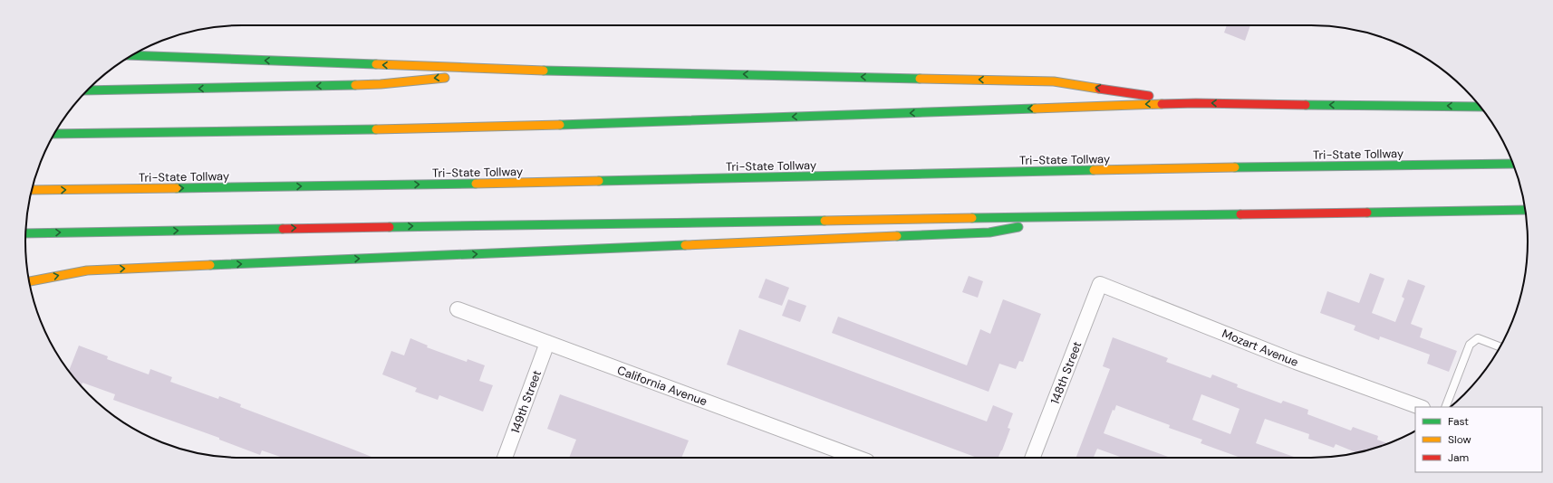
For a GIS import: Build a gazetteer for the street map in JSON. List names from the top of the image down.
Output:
{
  "streets": {
    "highway": ["Tri-State Tollway"],
    "street": [
      "Mozart Avenue",
      "148th Street",
      "California Avenue",
      "149th Street"
    ]
  },
  "crossings": [
    ["Mozart Avenue", "148th Street"],
    ["California Avenue", "149th Street"]
  ],
  "legend": ["Fast", "Slow", "Jam"]
}
